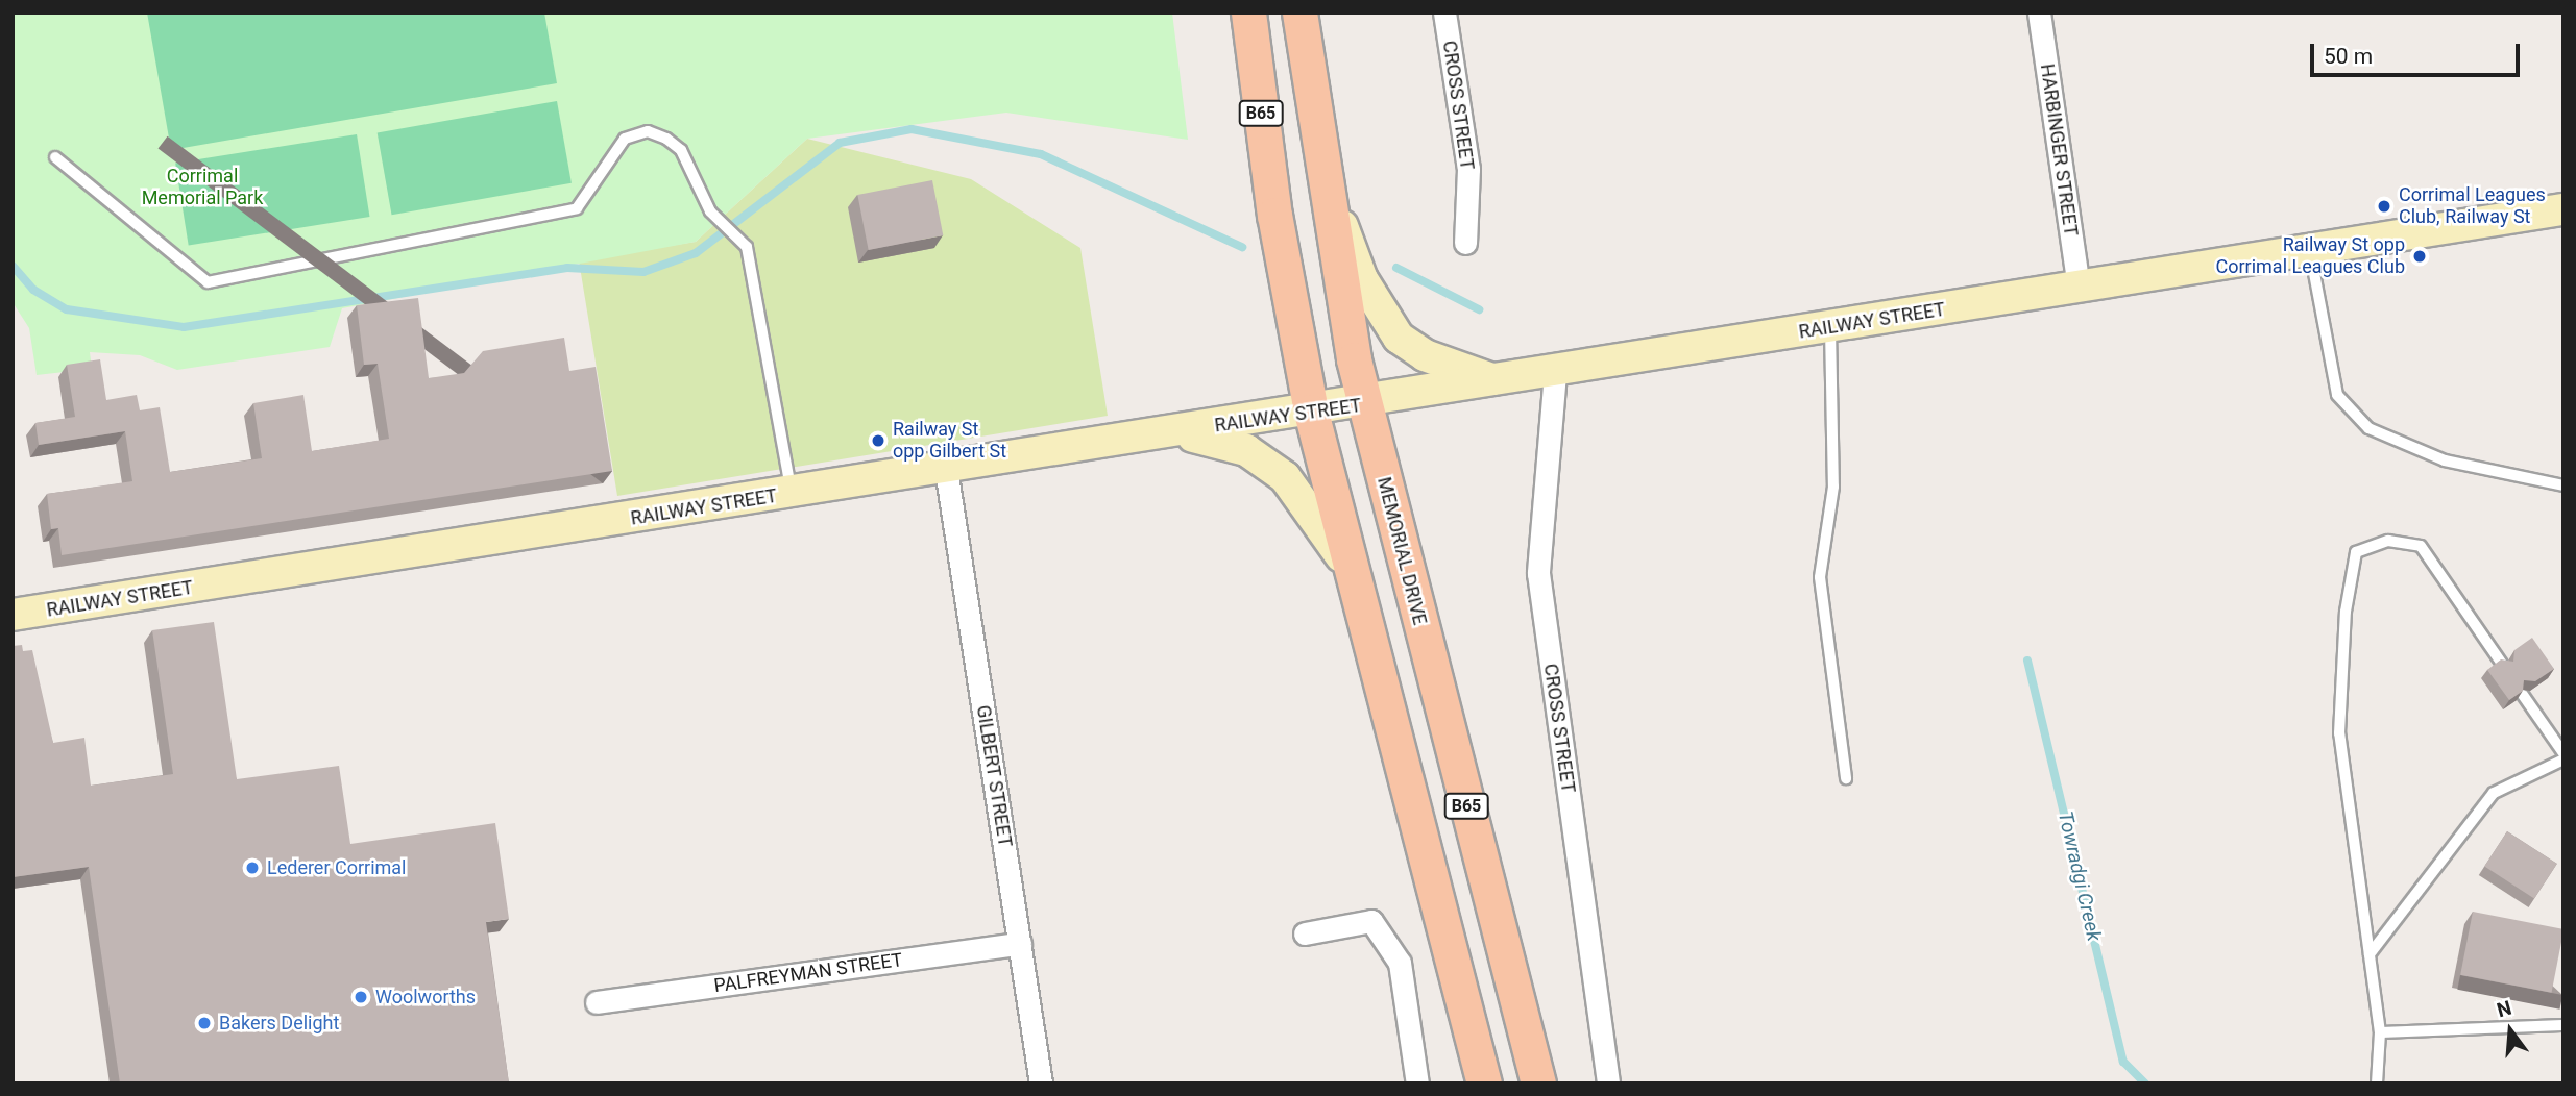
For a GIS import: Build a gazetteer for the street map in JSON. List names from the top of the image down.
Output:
{
  "streets": {
    "main road": ["B65", "RAILWAY STREET", "MEMORIAL DRIVE"],
    "street": [
      "CROSS STREET",
      "HARBINGER STREET",
      "GILBERT STREET",
      "PALFREYMAN STREET"
    ]
  },
  "crossings": [
    ["CROSS STREET", "RAILWAY STREET"],
    ["B65", "RAILWAY STREET"],
    ["HARBINGER STREET", "RAILWAY STREET"],
    ["RAILWAY STREET", "MEMORIAL DRIVE"],
    ["RAILWAY STREET", "GILBERT STREET"],
    ["GILBERT STREET", "PALFREYMAN STREET"]
  ],
  "water": ["Towradgi Creek"],
  "parks": ["Corrimal Memorial Park"],
  "places": [
    "Corrimal Leagues Club, Railway St",
    "Railway St opp Corrimal Leagues Club",
    "Railway St opp Gilbert St",
    "Lederer Corrimal",
    "Woolworths",
    "Bakers Delight"
  ],
  "scale_bar": "50 m",
  "north": "top"
}
